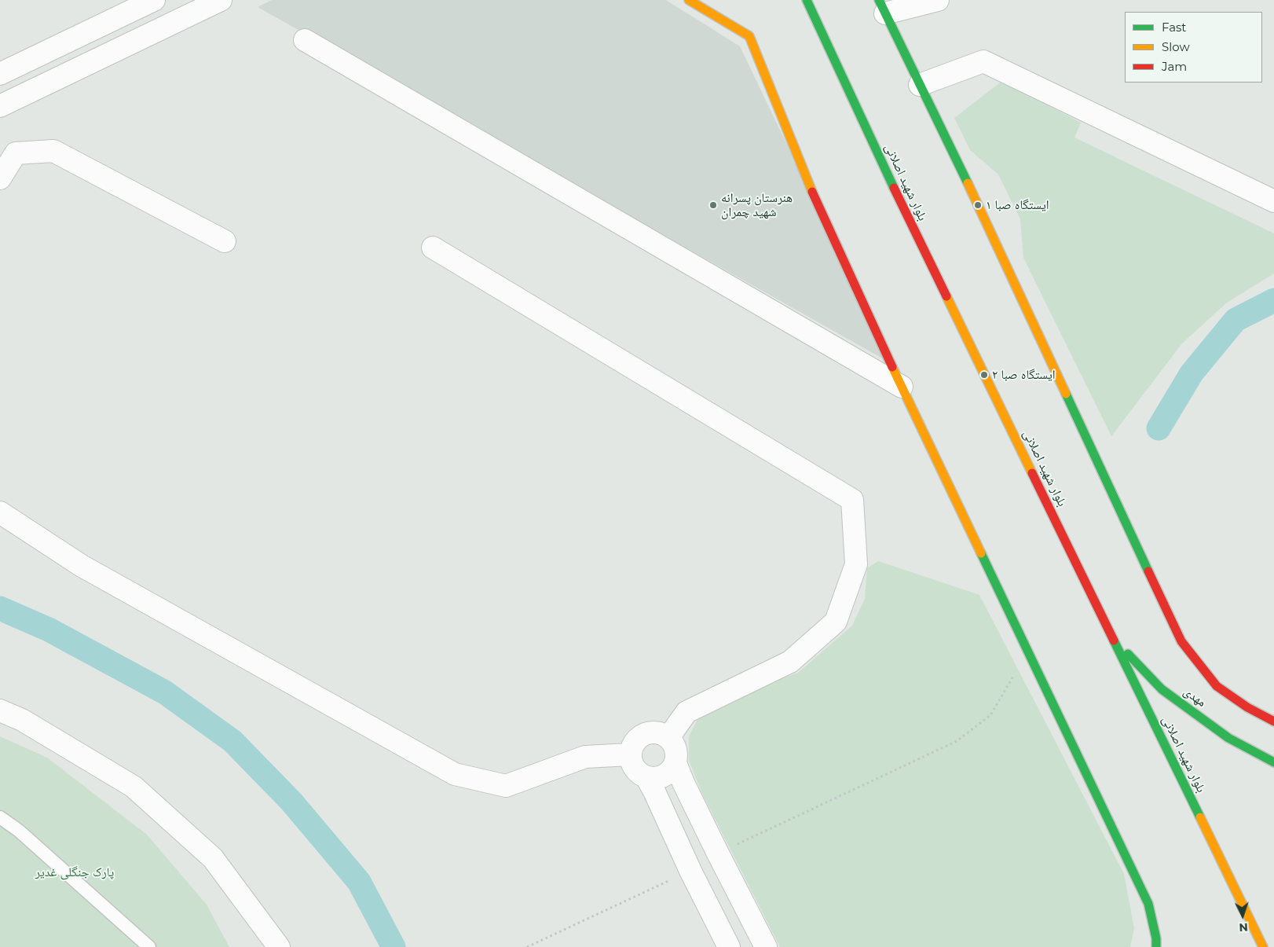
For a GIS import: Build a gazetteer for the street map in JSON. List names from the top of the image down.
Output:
{
  "streets": {
    "main road": ["بلوار شهید اصلانی", "مهدی"]
  },
  "crossings": [
    ["بلوار شهید اصلانی", "مهدی"]
  ],
  "parks": ["پارک جنگلی غدیر"],
  "places": ["هنرستان پسرانه شهید چمران", "ایستگاه صبا ۱", "ایستگاه صبا ۲"],
  "legend": ["Fast", "Slow", "Jam"],
  "north": "bottom"
}
